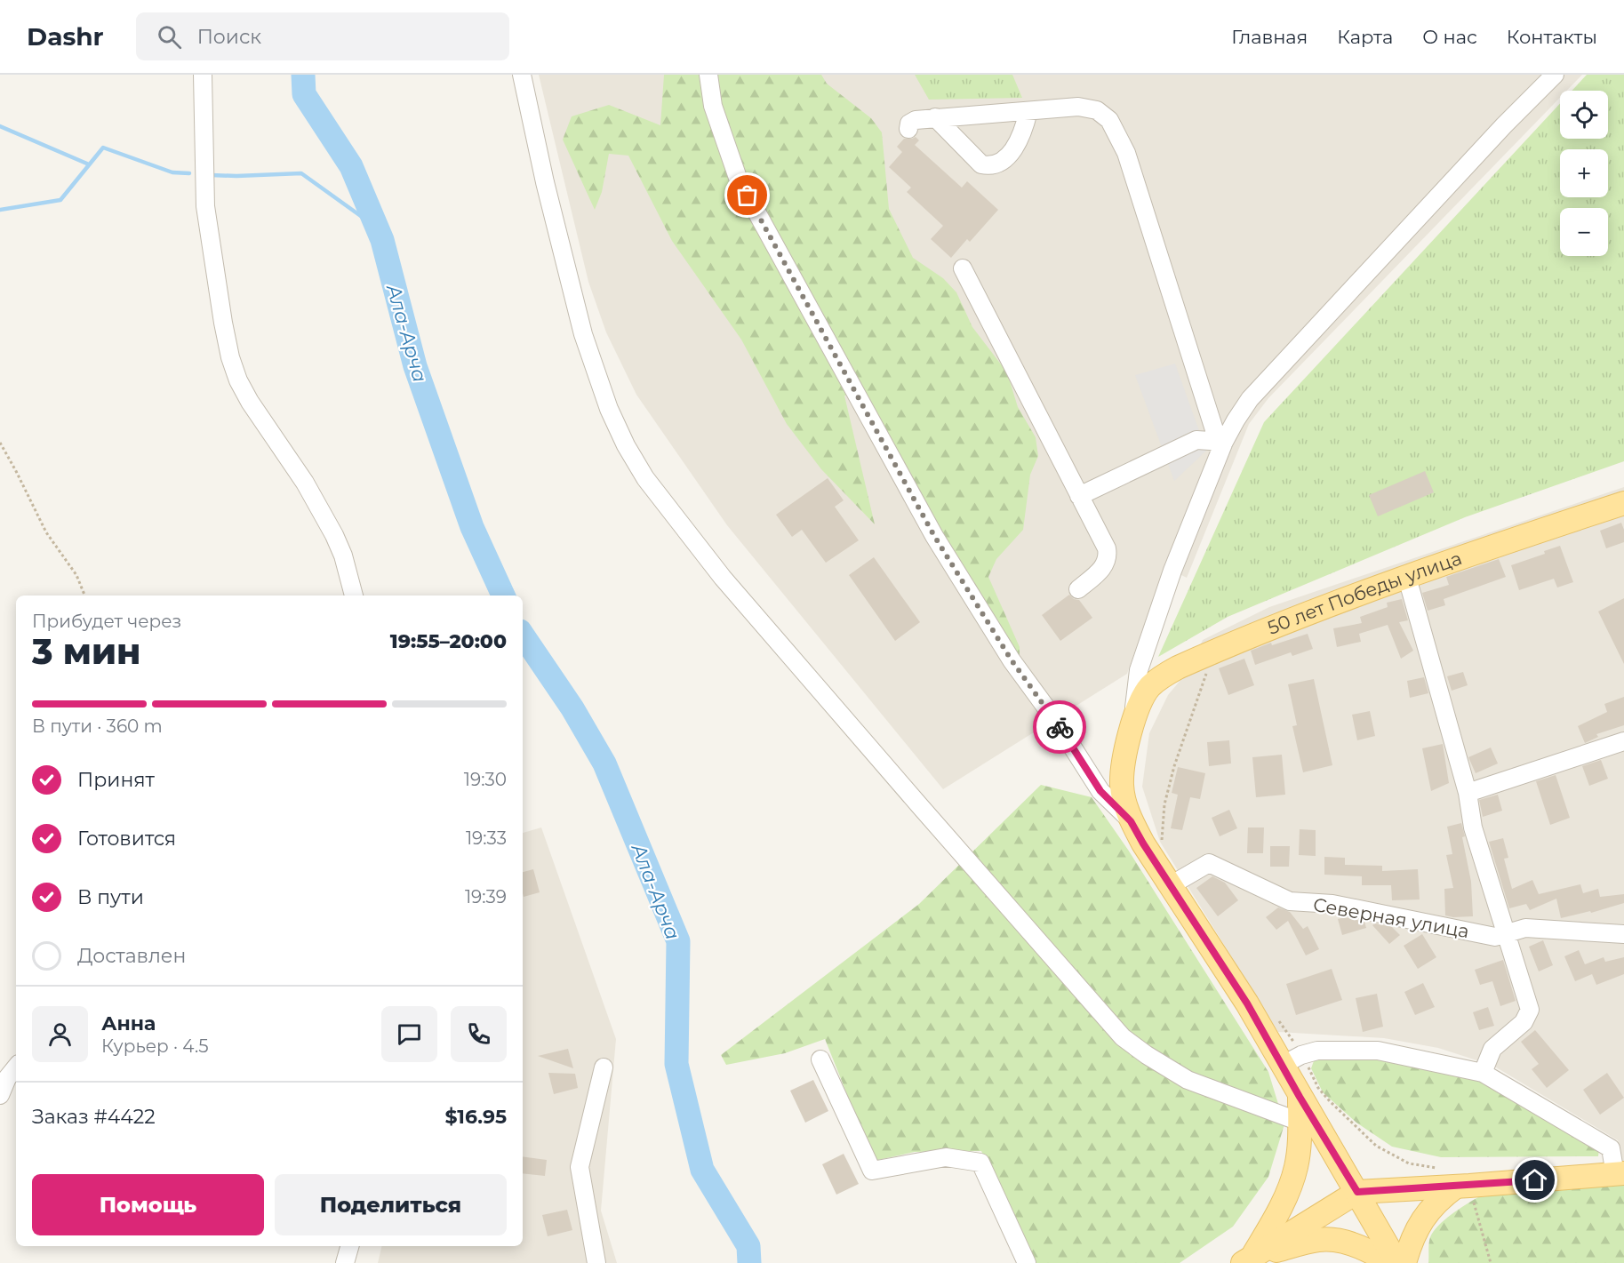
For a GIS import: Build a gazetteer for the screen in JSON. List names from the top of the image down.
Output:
{
  "streets": {
    "main road": ["50 лет Победы улица"],
    "street": ["Северная улица"]
  },
  "crossings": [
    ["50 лет Победы улица", "Северная улица"]
  ],
  "water": ["Ала-Арча"],
  "page": {
    "header": "Dashr",
    "search": "Поиск",
    "nav": [
      "Главная",
      "Карта",
      "О нас",
      "Контакты"
    ],
    "map_buttons": ["+", "−"],
    "heading": ["3 мин", "Прибудет через", "19:55–20:00"],
    "panel": [
      "Анна",
      "Курьер · 4.5",
      "Заказ #4422",
      "$16.95"
    ],
    "bar": "В пути · 360 m",
    "list": [
      ["Принят", "19:30"],
      ["Готовится", "19:33"],
      ["В пути", "19:39"],
      "Доставлен"
    ],
    "buttons": ["Помощь", "Поделиться"]
  }
}
